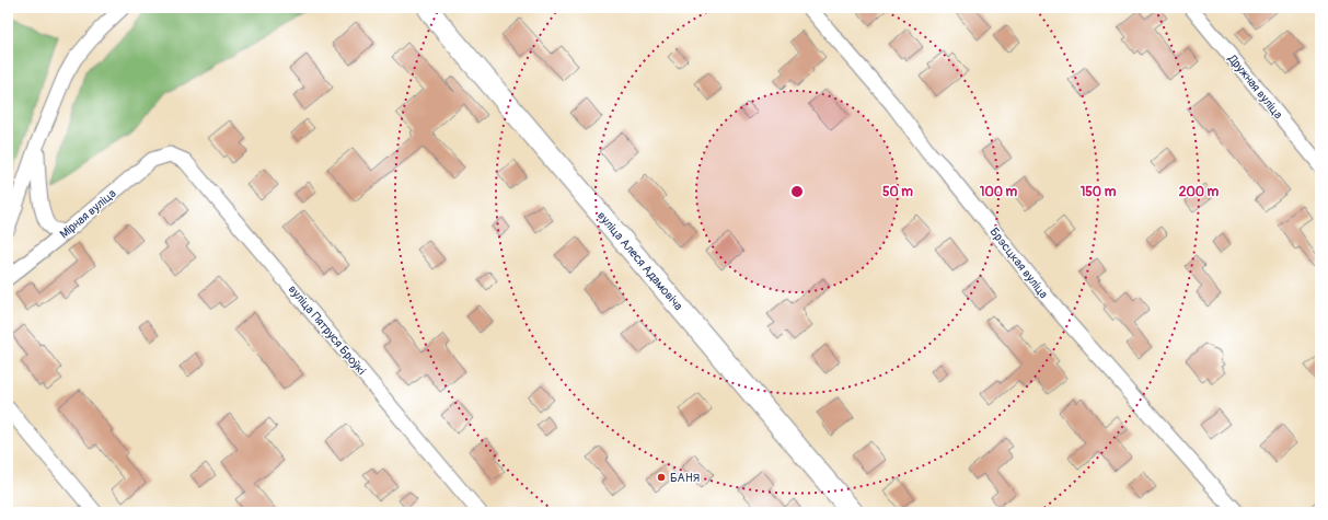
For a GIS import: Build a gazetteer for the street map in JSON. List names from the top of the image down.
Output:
{
  "streets": {
    "street": [
      "Дружная вуліца",
      "Мірная вуліца",
      "вуліца Алеся Адамовіча",
      "Брэсцкая вуліца",
      "вуліца Пятруся Броўкі"
    ]
  },
  "crossings": [
    ["Мірная вуліца", "вуліца Пятруся Броўкі"]
  ],
  "places": ["БАНЯ"],
  "rings": [
    "50 m",
    "100 m",
    "150 m",
    "200 m"
  ]
}
